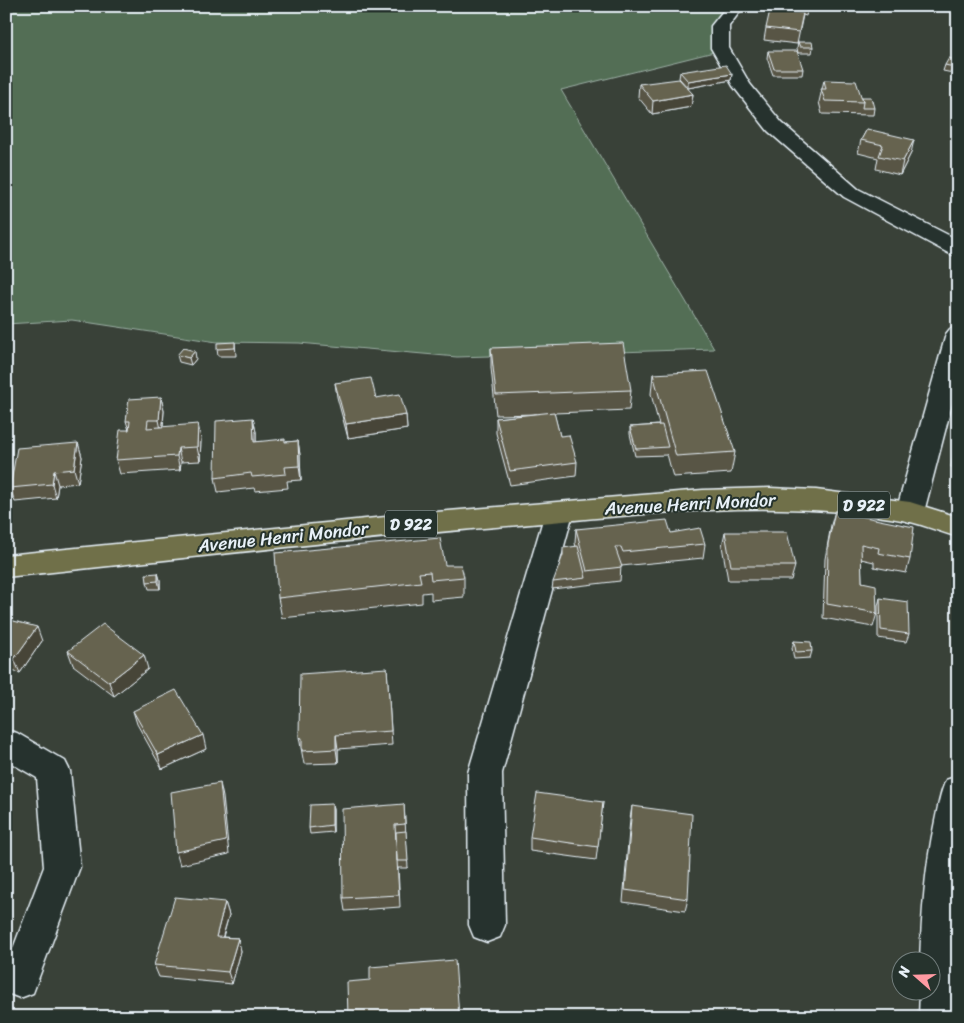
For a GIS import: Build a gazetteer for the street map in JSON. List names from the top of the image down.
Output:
{
  "streets": {
    "main road": ["Avenue Henri Mondor", "D 922"]
  },
  "crossings": [
    ["Avenue Henri Mondor", "D 922"]
  ],
  "north": "left"
}
